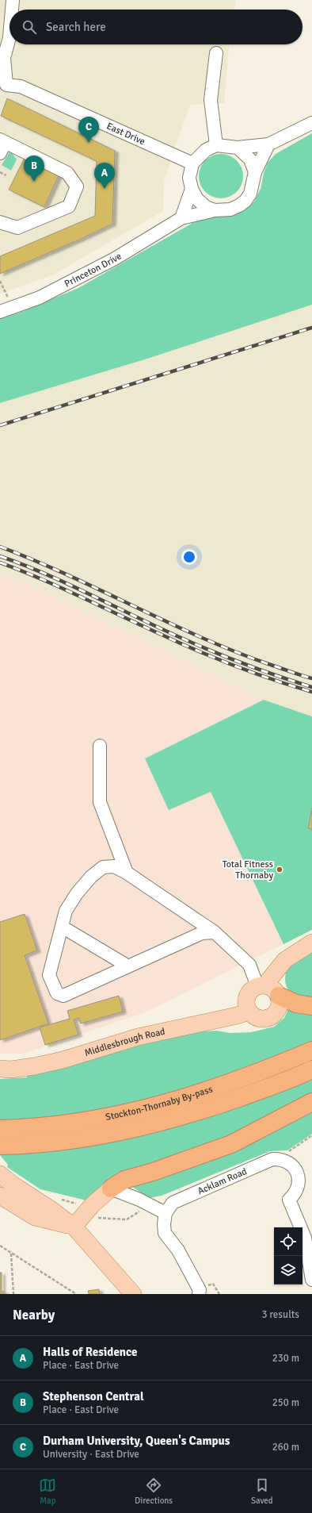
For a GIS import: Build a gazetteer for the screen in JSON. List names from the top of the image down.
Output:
{
  "streets": {
    "highway": ["Stockton-Thornaby By-pass"],
    "main road": ["Middlesbrough Road"],
    "street": ["East Drive", "Princeton Drive", "Acklam Road"]
  },
  "crossings": [
    ["East Drive", "Princeton Drive"]
  ],
  "places": ["Total Fitness Thornaby"],
  "page": {
    "search": "Search here",
    "pins": ["C", "B", "A"],
    "heading": ["Nearby", "3 results"],
    "list": [
      {
        "mark": "A",
        "name": "Halls of Residence",
        "note": "Place · East Drive",
        "value": "230 m"
      },
      {
        "mark": "B",
        "name": "Stephenson Central",
        "note": "Place · East Drive",
        "value": "250 m"
      },
      {
        "mark": "C",
        "name": "Durham University, Queen's Campus",
        "note": "University · East Drive",
        "value": "260 m"
      }
    ],
    "nav": ["Map", "Directions", "Saved"]
  }
}
